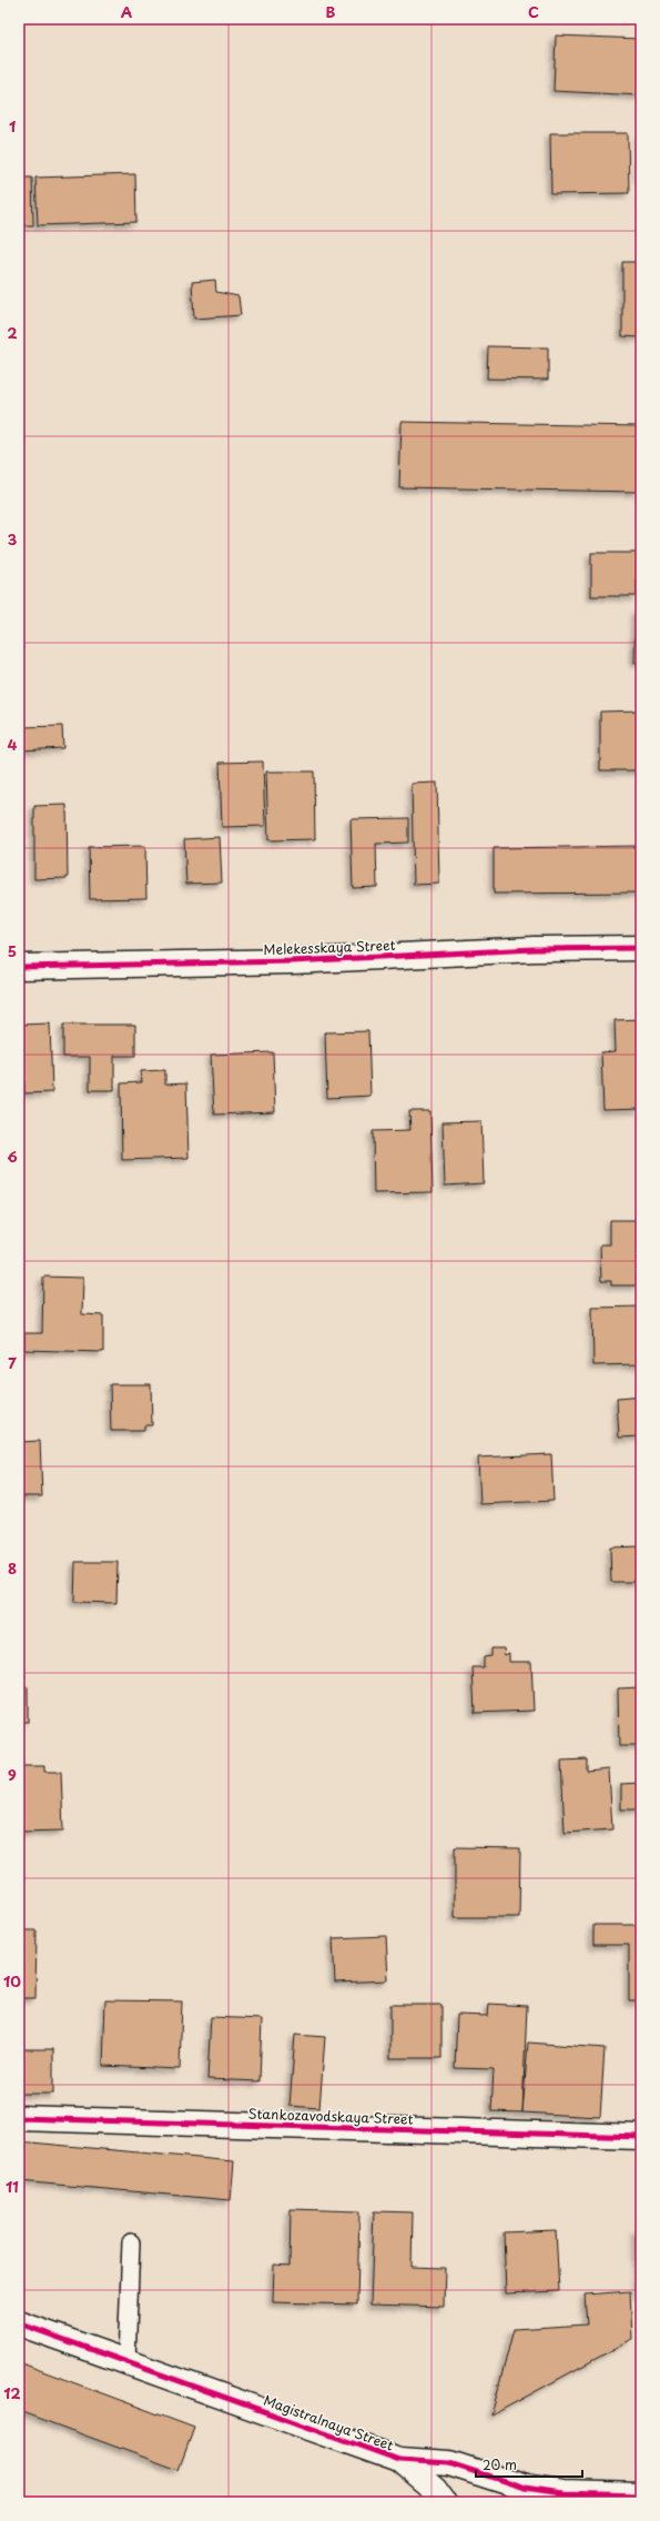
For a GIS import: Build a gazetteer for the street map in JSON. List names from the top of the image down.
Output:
{
  "streets": {
    "street": ["Melekesskaya Street", "Stankozavodskaya Street", "Magistralnaya Street"]
  },
  "scale_bar": "20 m",
  "grid": {
    "columns": ["A", "B", "C"],
    "rows": [
      "1",
      "2",
      "3",
      "4",
      "5",
      "6",
      "7",
      "8",
      "9",
      "10",
      "11",
      "12"
    ]
  }
}
